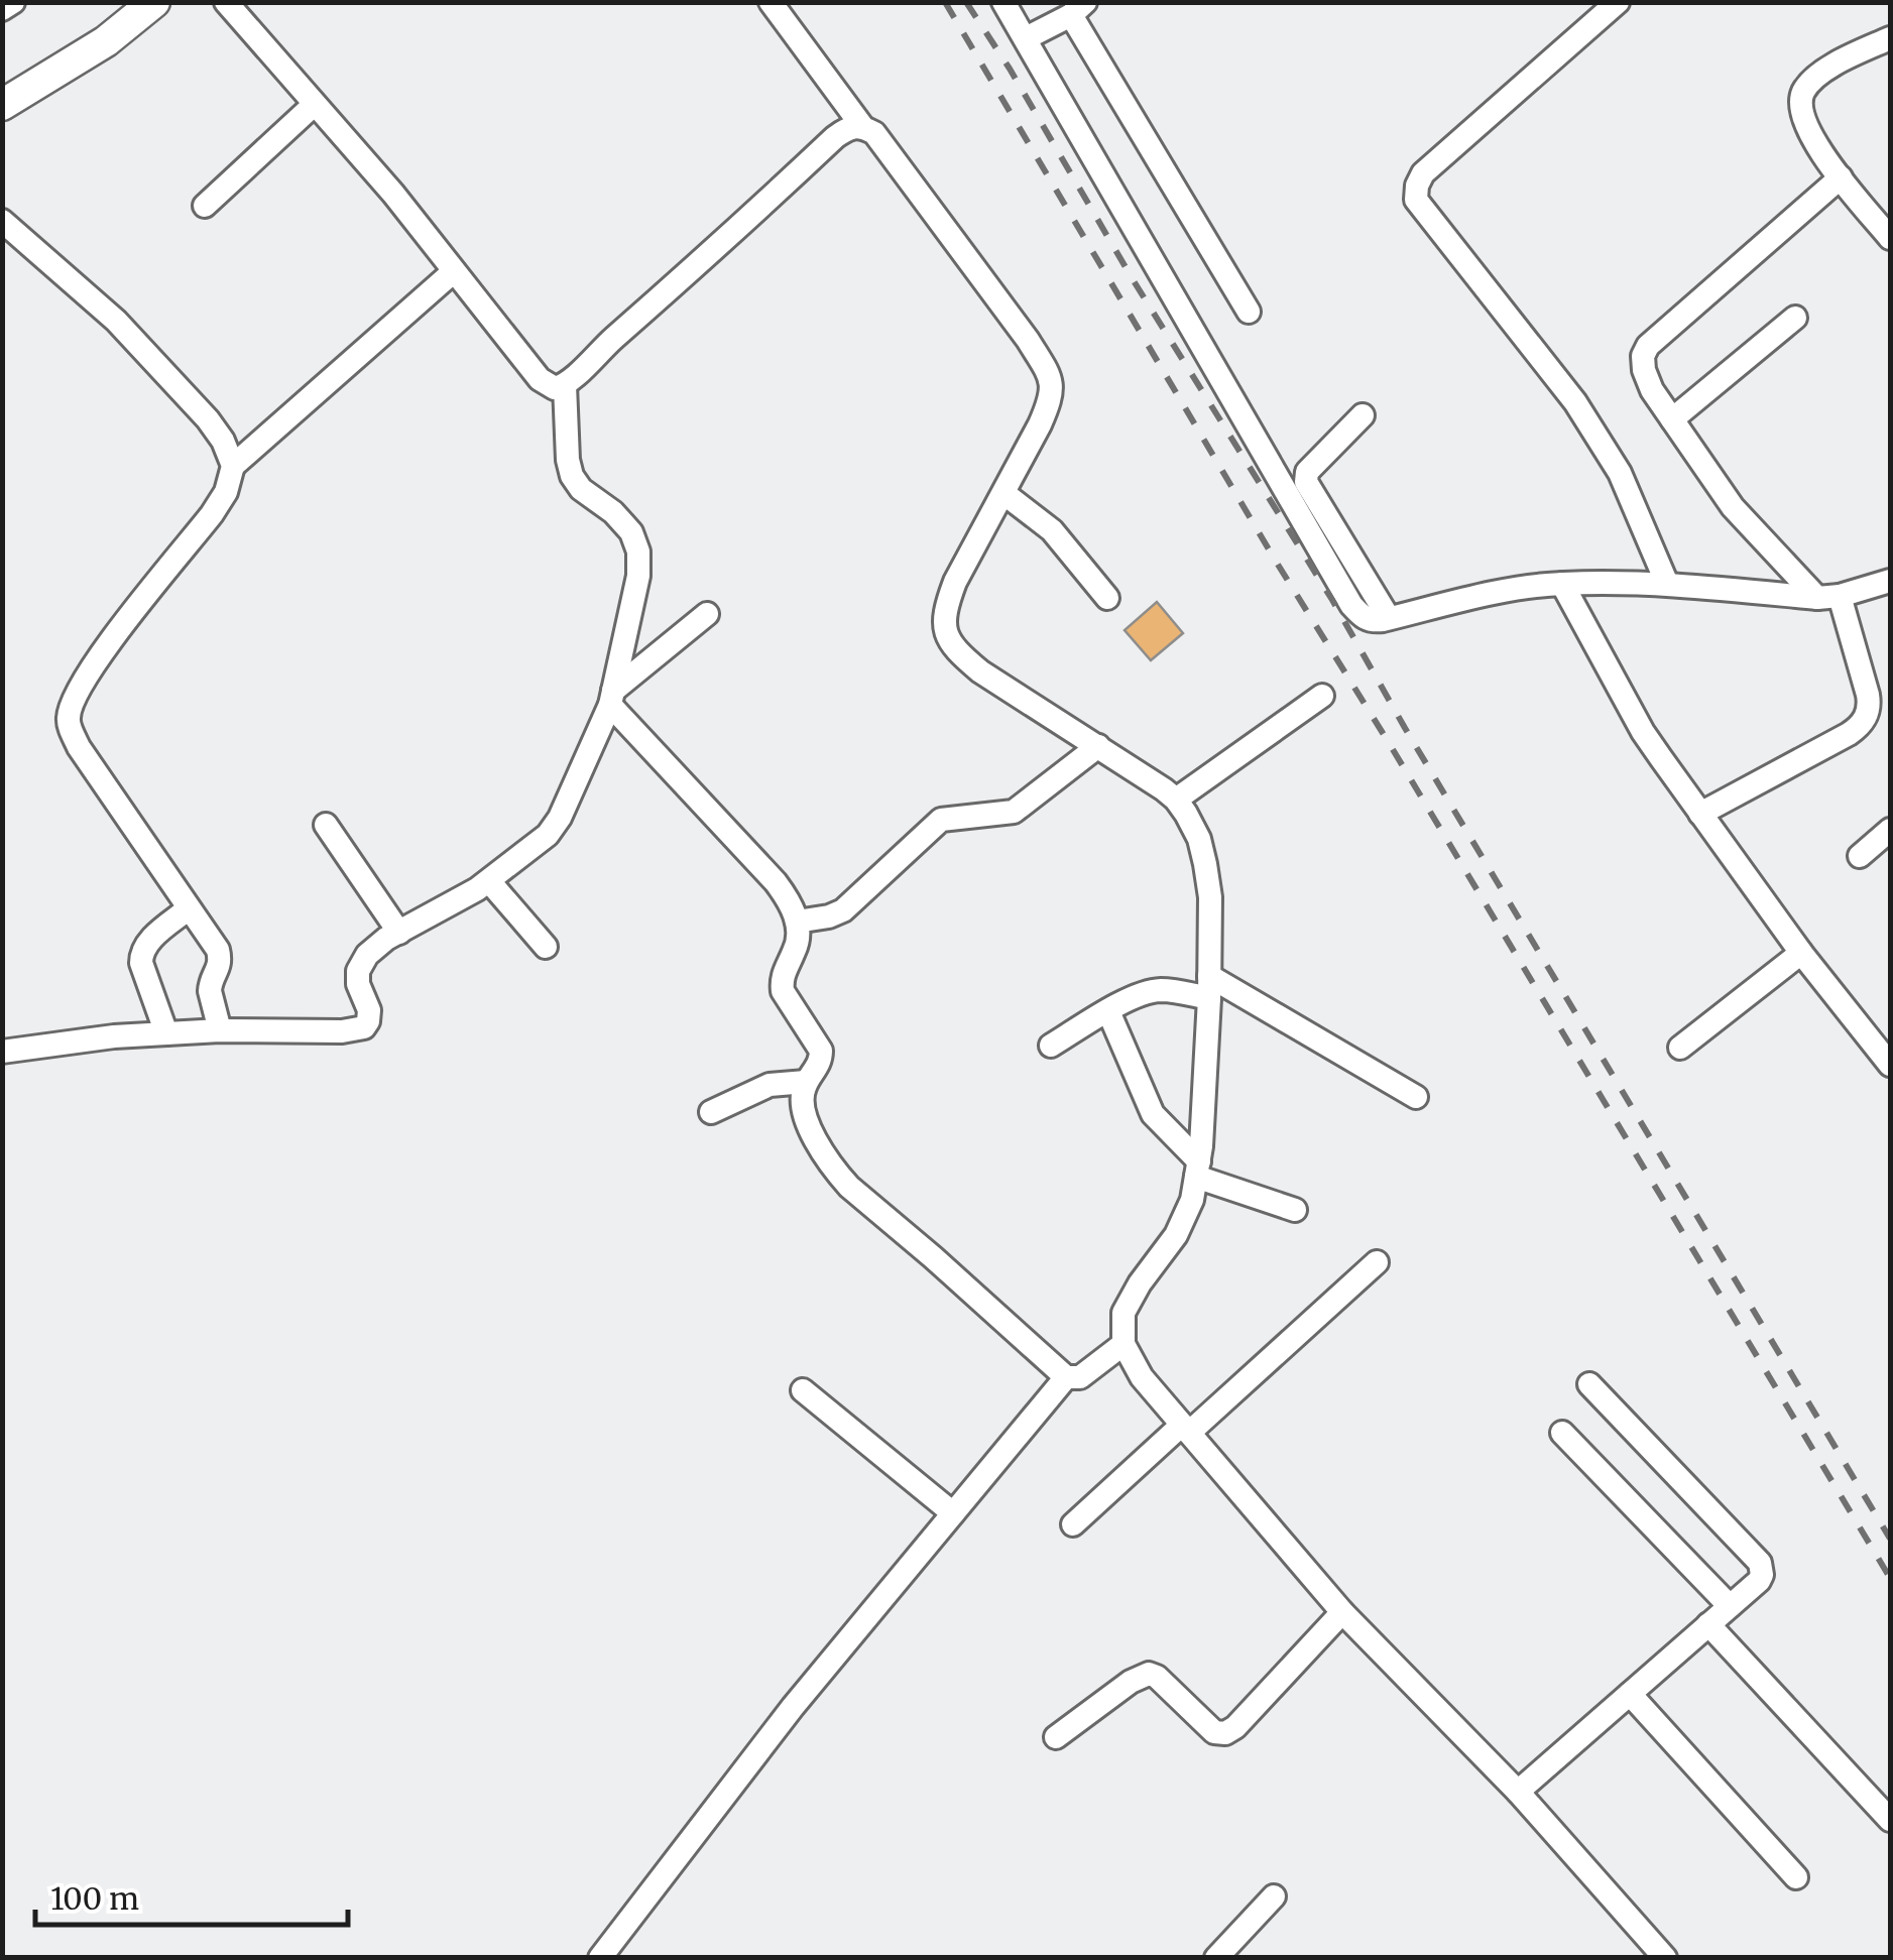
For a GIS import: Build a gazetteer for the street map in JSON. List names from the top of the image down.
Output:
{
  "scale_bar": "100 m"
}
